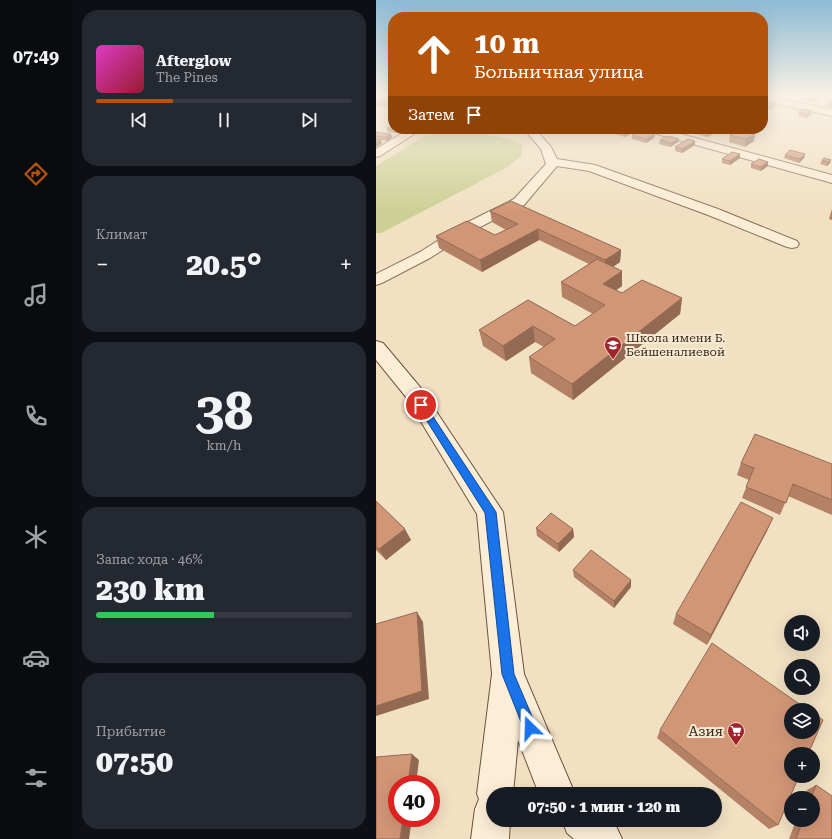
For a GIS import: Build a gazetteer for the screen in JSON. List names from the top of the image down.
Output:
{
  "places": {
    "school or university": ["Школа имени Б. Бейшеналиевой"],
    "supermarket": ["Азия"]
  },
  "page": {
    "tabs": "07:49",
    "turn": ["10 m", "Больничная улица"],
    "song": ["Afterglow", "The Pines"],
    "then": "Затем",
    "tile": [
      "Климат",
      ["38", "km/h"],
      ["Запас хода · 46%", "230 km"],
      ["Прибытие", "07:50"]
    ],
    "heat": ["−", "20.5°", "+"],
    "map_buttons": ["+", "−"],
    "limit": "40",
    "trip": "07:50 · 1 мин · 120 m"
  }
}
